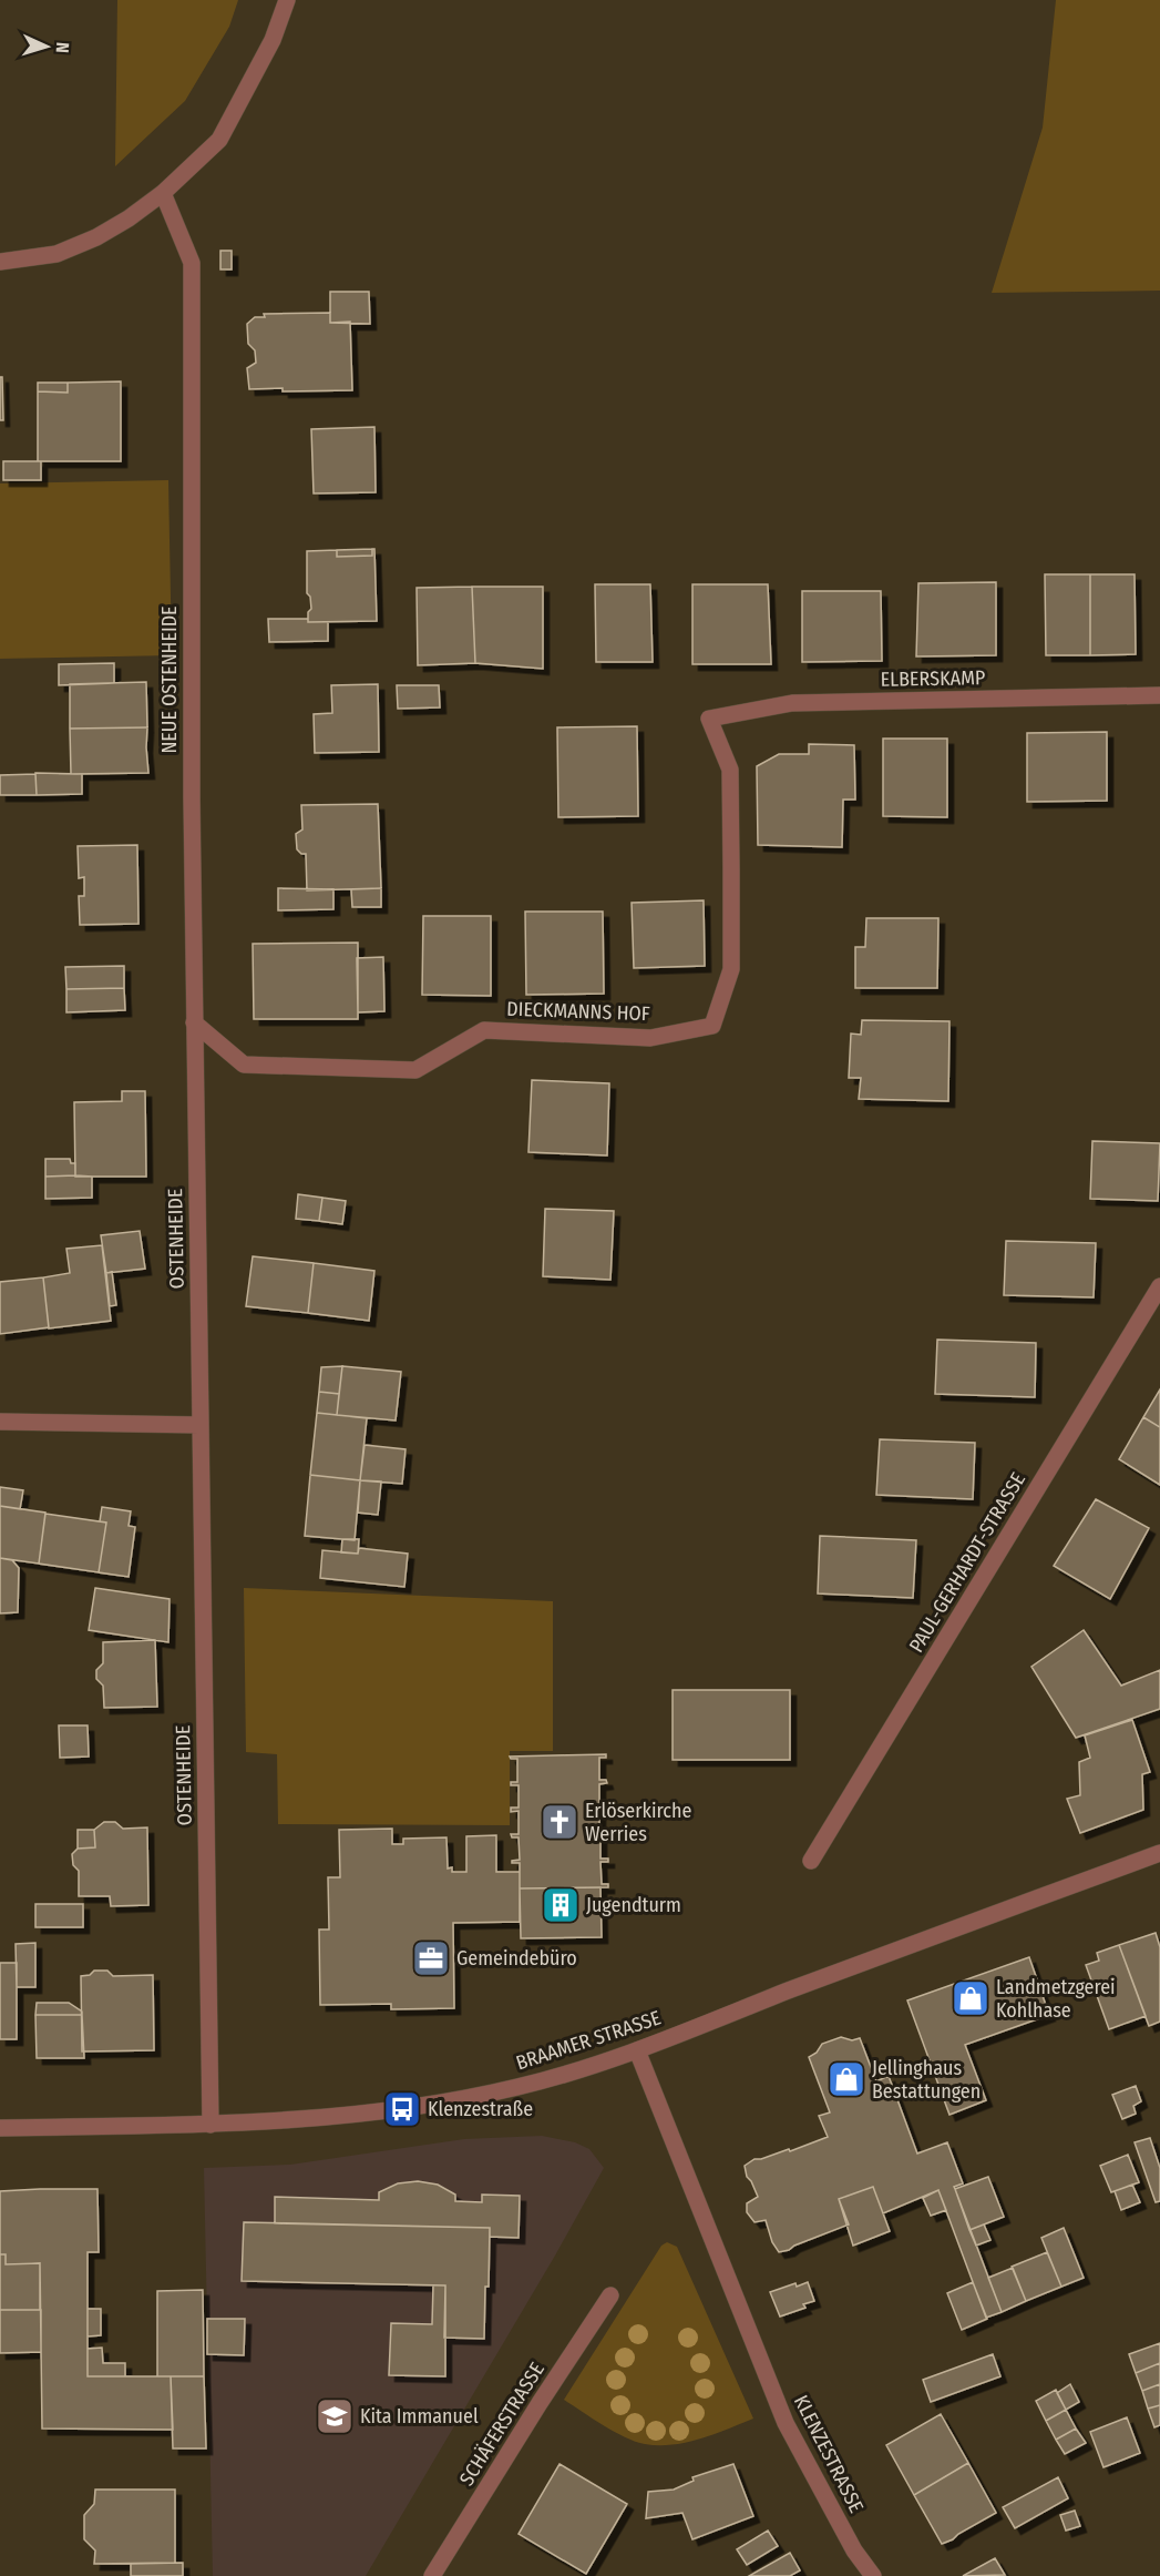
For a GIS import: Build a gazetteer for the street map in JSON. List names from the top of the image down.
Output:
{
  "streets": {
    "street": [
      "ELBERSKAMP",
      "NEUE OSTENHEIDE",
      "DIECKMANNS HOF",
      "OSTENHEIDE",
      "PAUL-GERHARDT-STRASSE",
      "BRAAMER STRASSE",
      "SCHÄFERSTRASSE",
      "KLENZESTRASSE"
    ]
  },
  "crossings": [
    ["ELBERSKAMP", "DIECKMANNS HOF"],
    ["NEUE OSTENHEIDE", "DIECKMANNS HOF"],
    ["NEUE OSTENHEIDE", "OSTENHEIDE"],
    ["OSTENHEIDE", "BRAAMER STRASSE"],
    ["BRAAMER STRASSE", "KLENZESTRASSE"]
  ],
  "places": {
    "church": ["Erlöserkirche Werries"],
    "building": ["Jugendturm"],
    "office": ["Gemeindebüro"],
    "shop": ["Landmetzgerei Kohlhase", "Jellinghaus Bestattungen"],
    "bus stop": ["Klenzestraße"],
    "school or university": ["Kita Immanuel"]
  },
  "north": "right"
}
